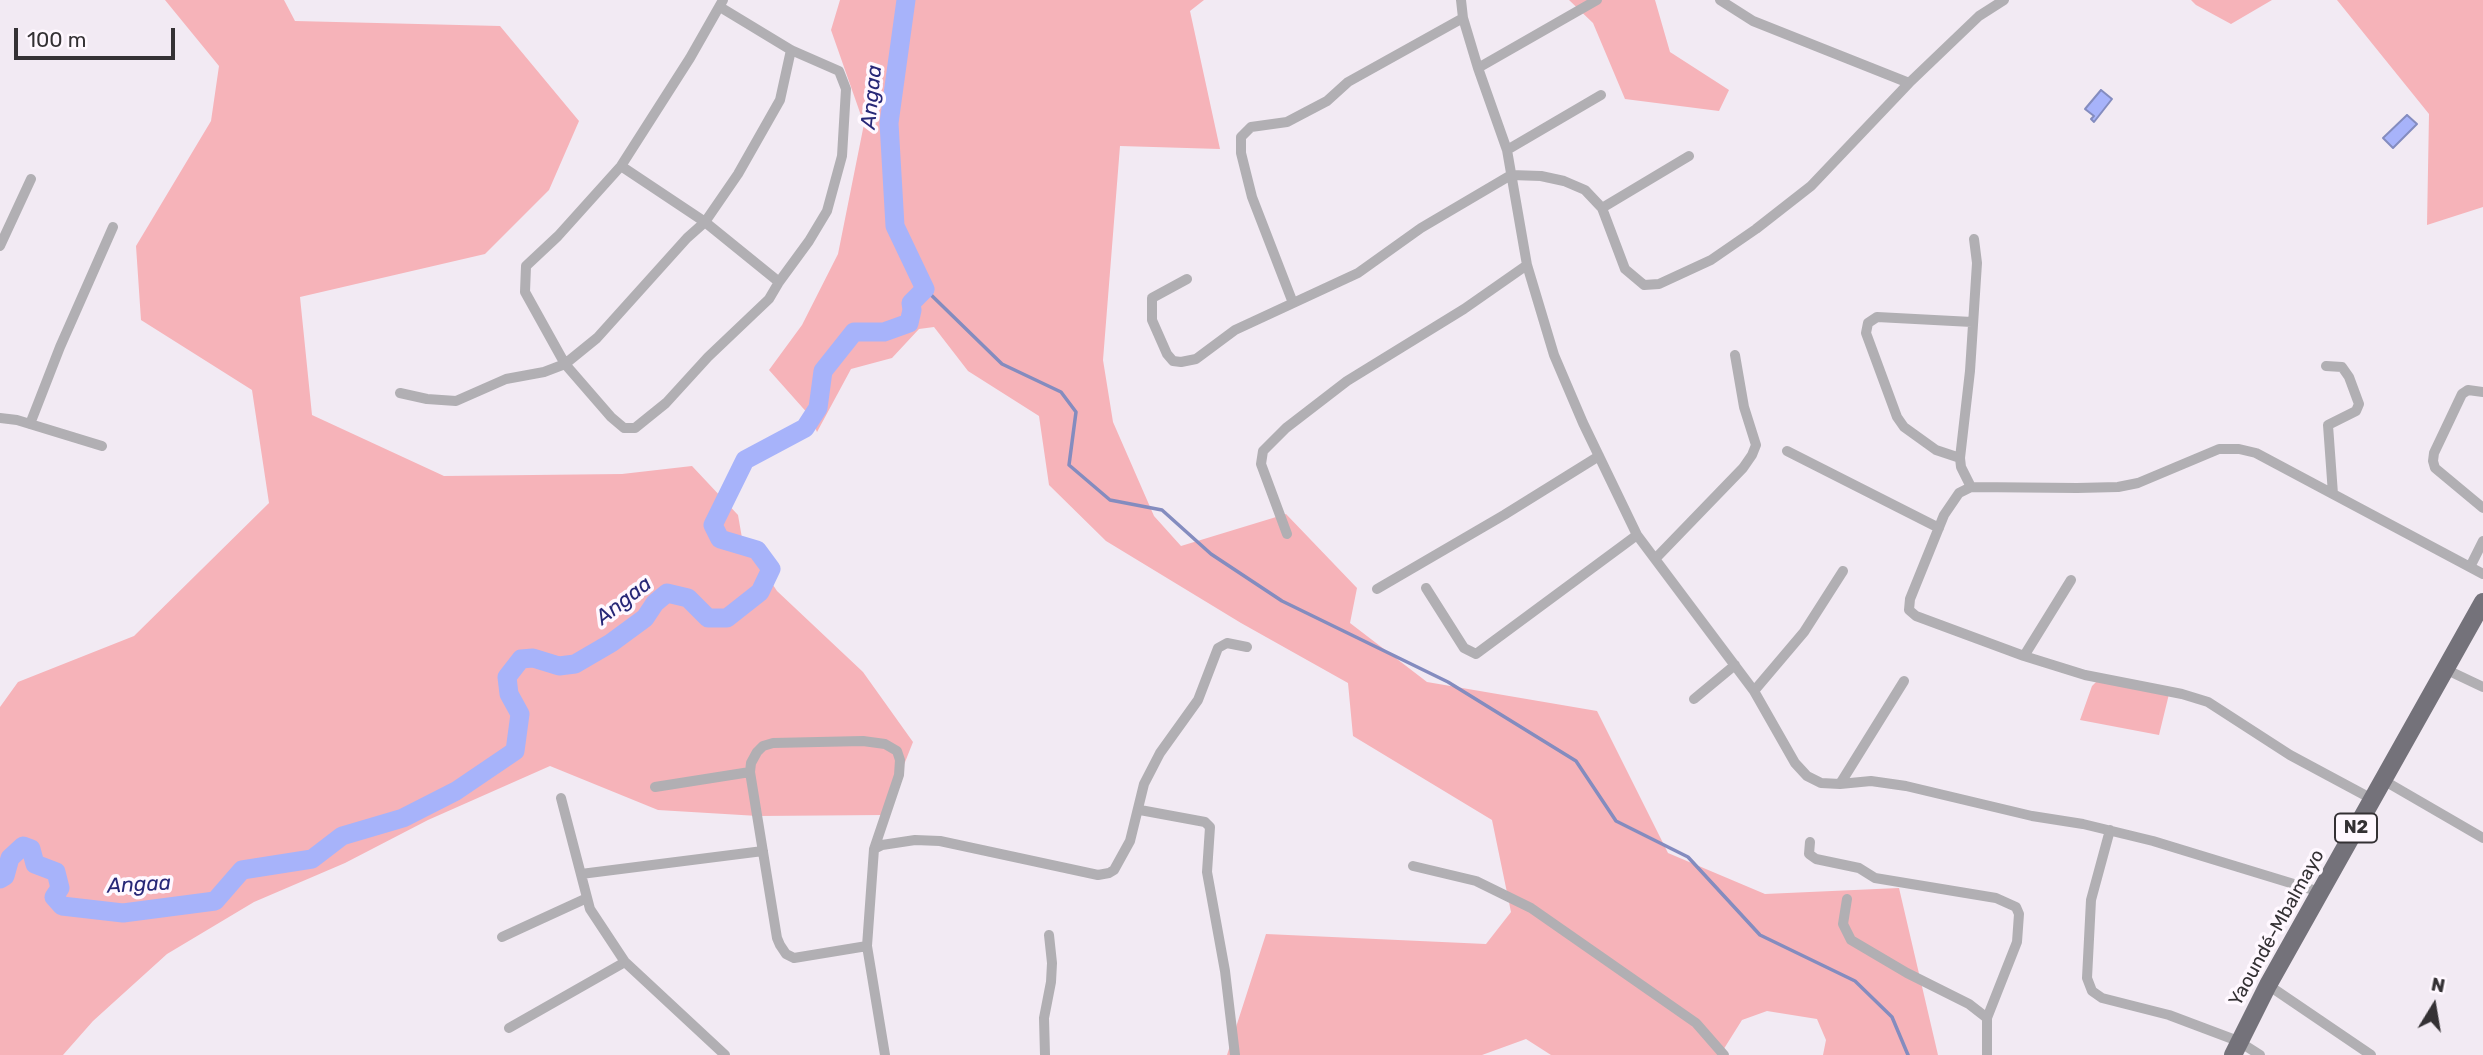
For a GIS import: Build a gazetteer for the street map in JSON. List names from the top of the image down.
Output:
{
  "streets": {
    "highway": ["N2", "Yaoundé-Mbalmayo"]
  },
  "water": ["Angaa"],
  "scale_bar": "100 m",
  "north": "top"
}
